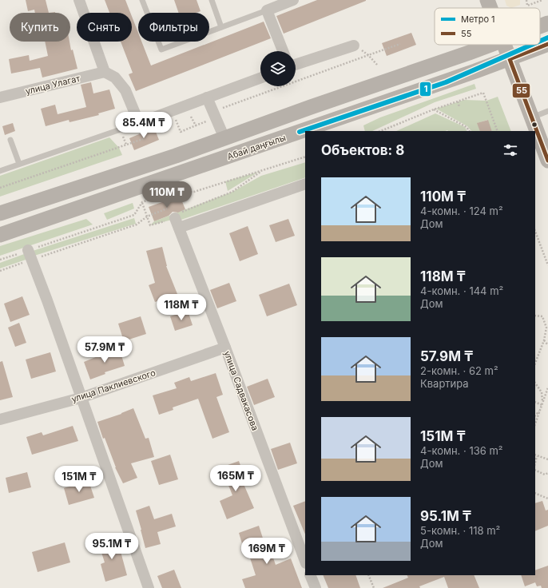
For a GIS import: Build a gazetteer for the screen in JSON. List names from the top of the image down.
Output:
{
  "streets": {
    "main road": ["Абай даңғылы"],
    "street": ["улица Улагат", "улица Паклиевского", "улица Садвакасова"]
  },
  "crossings": [
    ["улица Паклиевского", "улица Садвакасова"]
  ],
  "lines": ["metro line 1", "transit line 55"],
  "legend": ["Метро 1", "55"],
  "page": {
    "chip": ["Купить", "Снять", "Фильтры"],
    "price": [
      "85.4M ₸",
      "110M ₸",
      "118M ₸",
      "57.9M ₸",
      "165M ₸",
      "151M ₸",
      "95.1M ₸",
      "169M ₸"
    ],
    "heading": "Объектов: 8",
    "list": [
      {
        "name": "110M ₸",
        "note": "4-комн. · 124 m² · Дом"
      },
      {
        "name": "118M ₸",
        "note": "4-комн. · 144 m² · Дом"
      },
      {
        "name": "57.9M ₸",
        "note": "2-комн. · 62 m² · Квартира"
      },
      {
        "name": "151M ₸",
        "note": "4-комн. · 136 m² · Дом"
      },
      {
        "name": "95.1M ₸",
        "note": "5-комн. · 118 m² · Дом"
      }
    ]
  }
}
